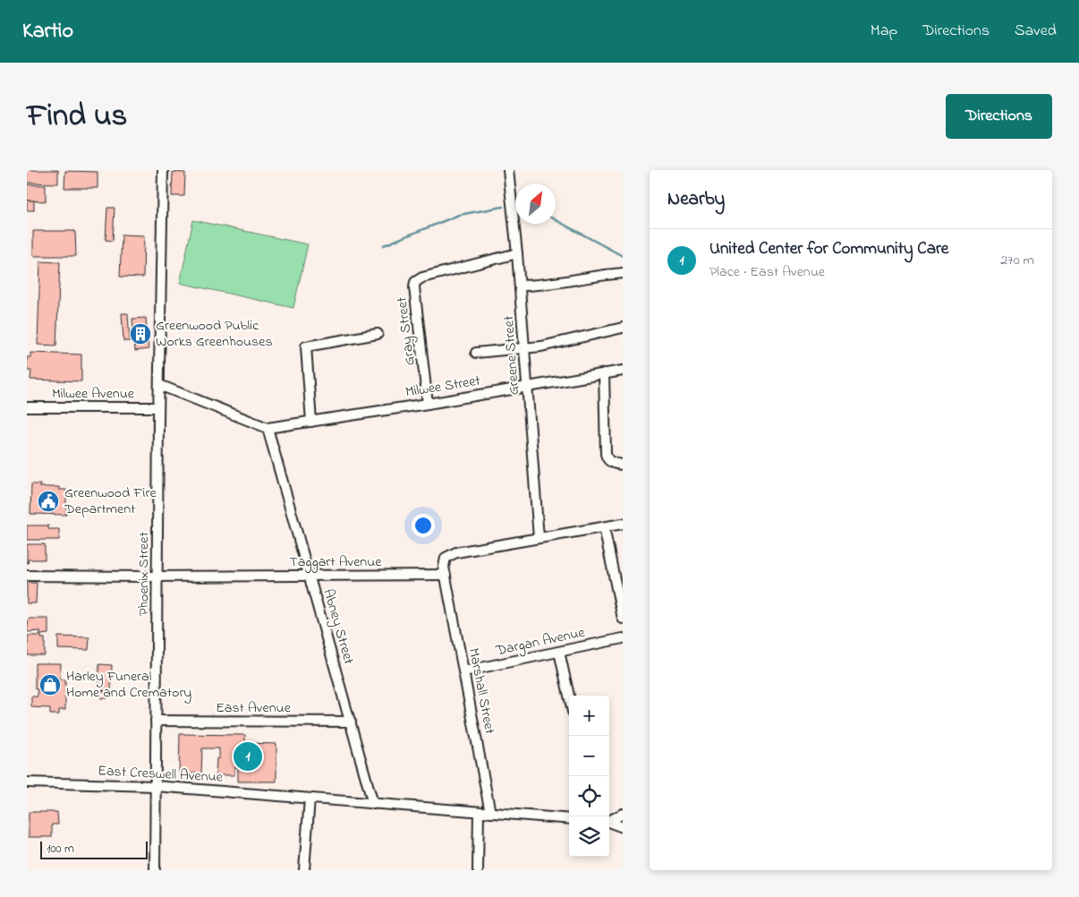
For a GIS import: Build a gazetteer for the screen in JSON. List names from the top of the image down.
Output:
{
  "streets": {
    "street": [
      "Gray Street",
      "Greene Street",
      "Milwee Street",
      "Milwee Avenue",
      "Taggart Avenue",
      "Phoenix Street",
      "Abney Street",
      "Dargan Avenue",
      "Marshall Street",
      "East Avenue",
      "East Creswell Avenue"
    ]
  },
  "crossings": [
    ["Gray Street", "Greene Street"],
    ["Gray Street", "Milwee Street"],
    ["Greene Street", "Milwee Street"],
    ["Milwee Street", "Abney Street"],
    ["Milwee Avenue", "Phoenix Street"],
    ["Taggart Avenue", "Phoenix Street"],
    ["Taggart Avenue", "Abney Street"],
    ["Taggart Avenue", "Marshall Street"],
    ["Phoenix Street", "East Avenue"],
    ["Phoenix Street", "East Creswell Avenue"],
    ["Abney Street", "East Avenue"],
    ["Abney Street", "East Creswell Avenue"],
    ["Dargan Avenue", "Marshall Street"],
    ["Marshall Street", "East Creswell Avenue"]
  ],
  "places": {
    "building": ["Greenwood Public Works Greenhouses"],
    "public building": ["Greenwood Fire Department"],
    "shop": ["Harley Funeral Home and Crematory"]
  },
  "scale_bar": "100 m",
  "north": "top right",
  "page": {
    "header": "Kartio",
    "nav": ["Map", "Directions", "Saved"],
    "title": "Find us",
    "buttons": "Directions",
    "heading": "Nearby",
    "list": [
      {
        "mark": "1",
        "name": "United Center for Community Care",
        "note": "Place · East Avenue",
        "value": "270 m"
      }
    ],
    "map_buttons": ["+", "−"],
    "pins": "1",
    "scale": "100 m"
  }
}
